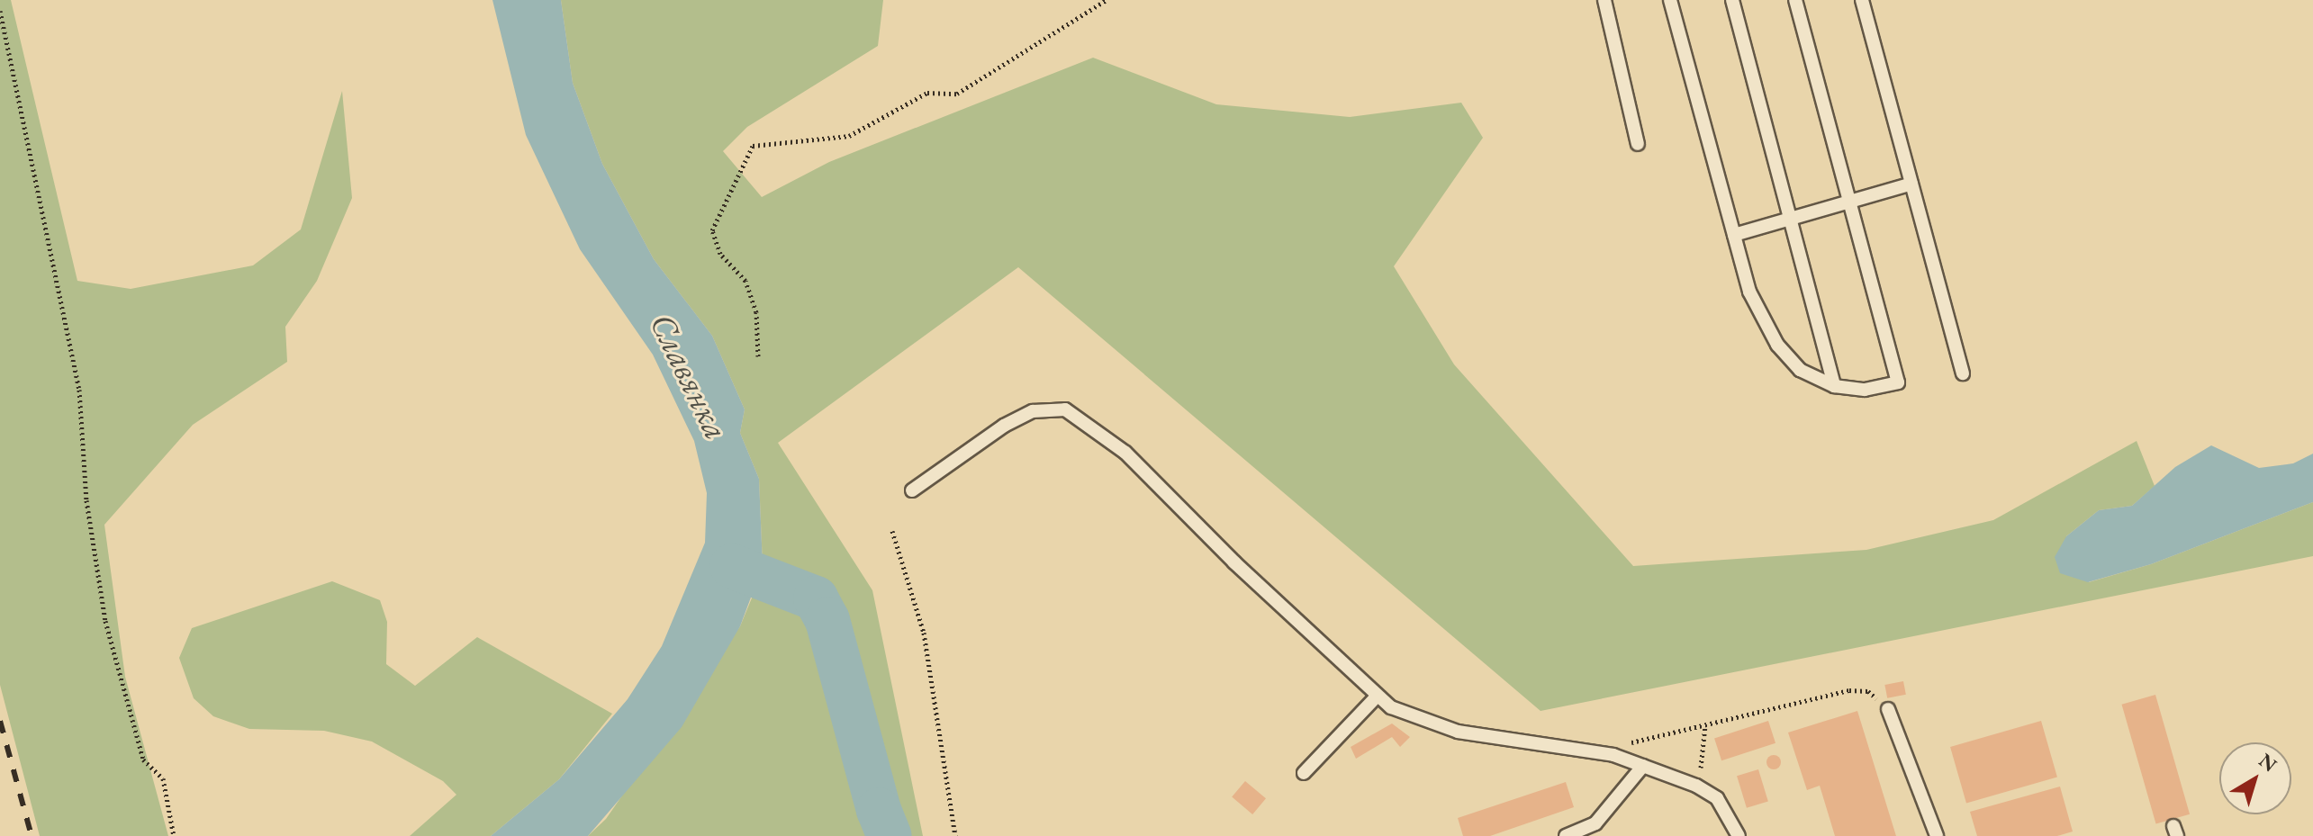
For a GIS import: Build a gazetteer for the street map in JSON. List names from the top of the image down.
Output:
{
  "water": ["Славянка"],
  "north": "top right"
}
